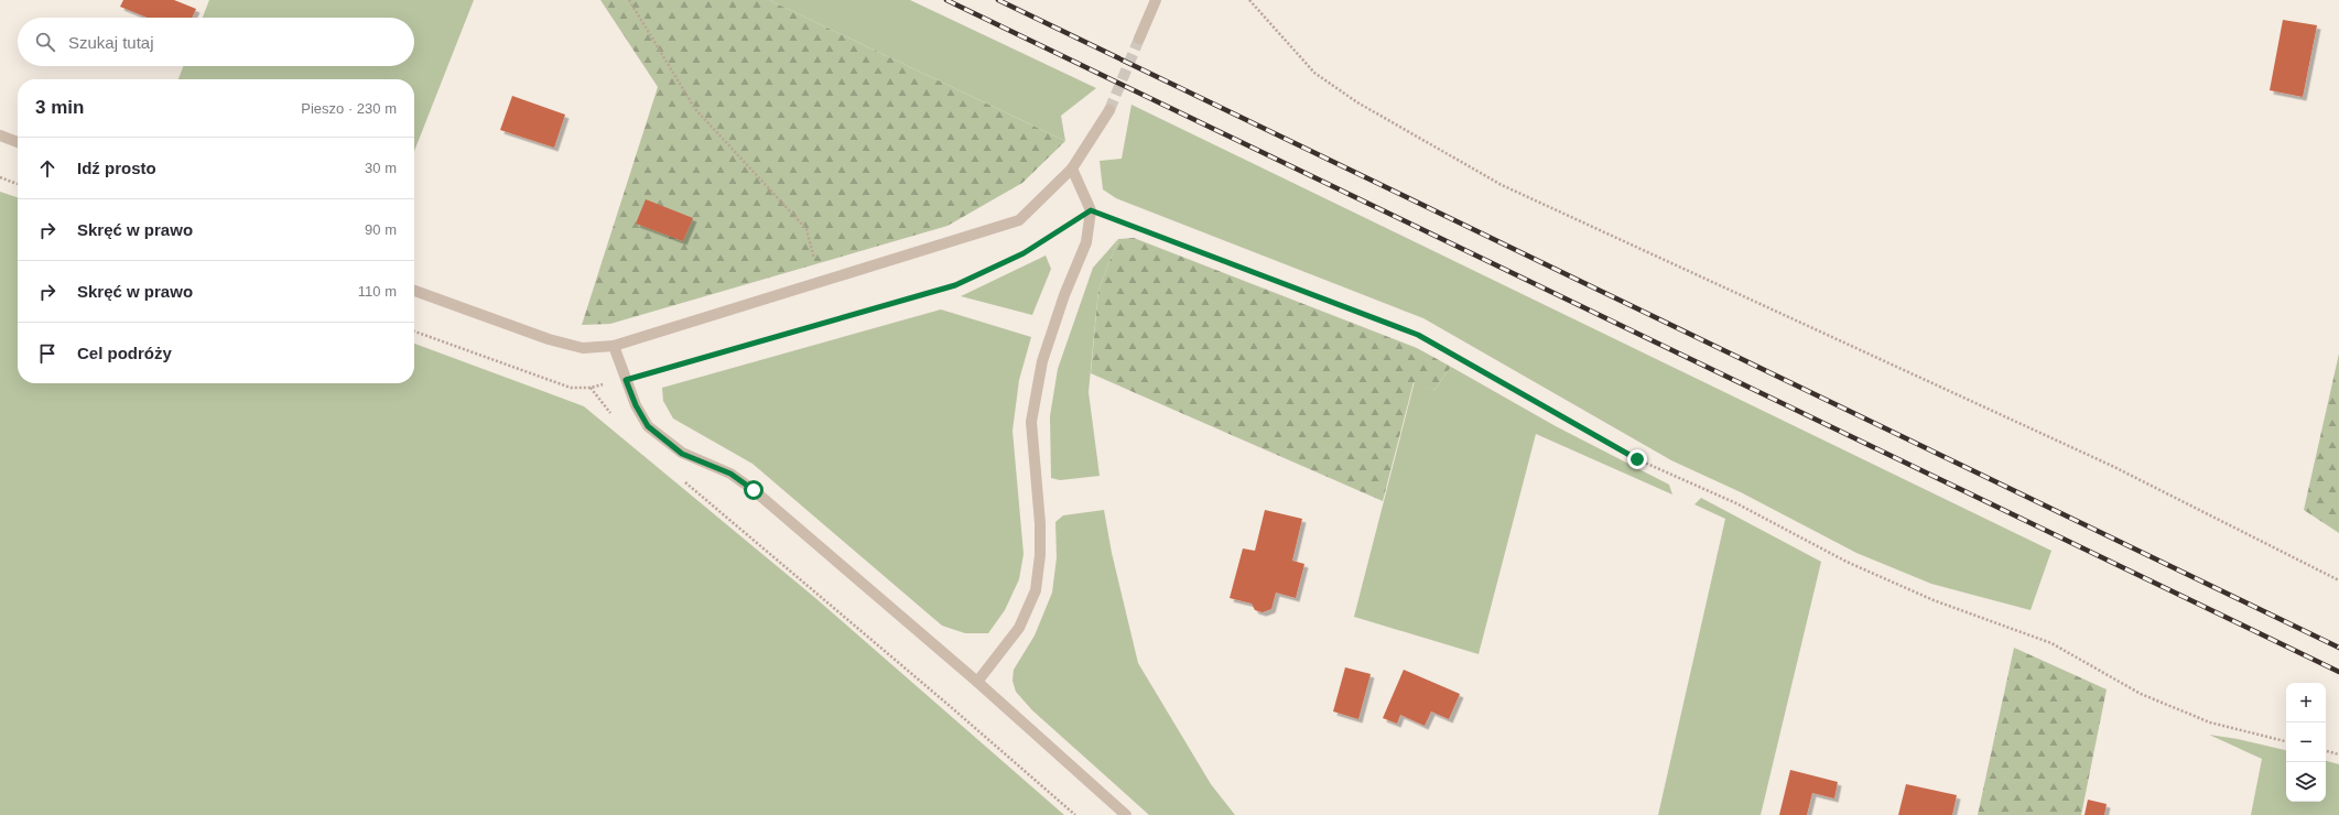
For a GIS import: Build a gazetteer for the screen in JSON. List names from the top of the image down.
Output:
{
  "page": {
    "search": "Szukaj tutaj",
    "heading": ["3 min", "Pieszo · 230 m"],
    "list": [
      ["Idź prosto", "30 m"],
      ["Skręć w prawo", "90 m"],
      ["Skręć w prawo", "110 m"],
      "Cel podróży"
    ],
    "map_buttons": ["+", "−"]
  }
}
